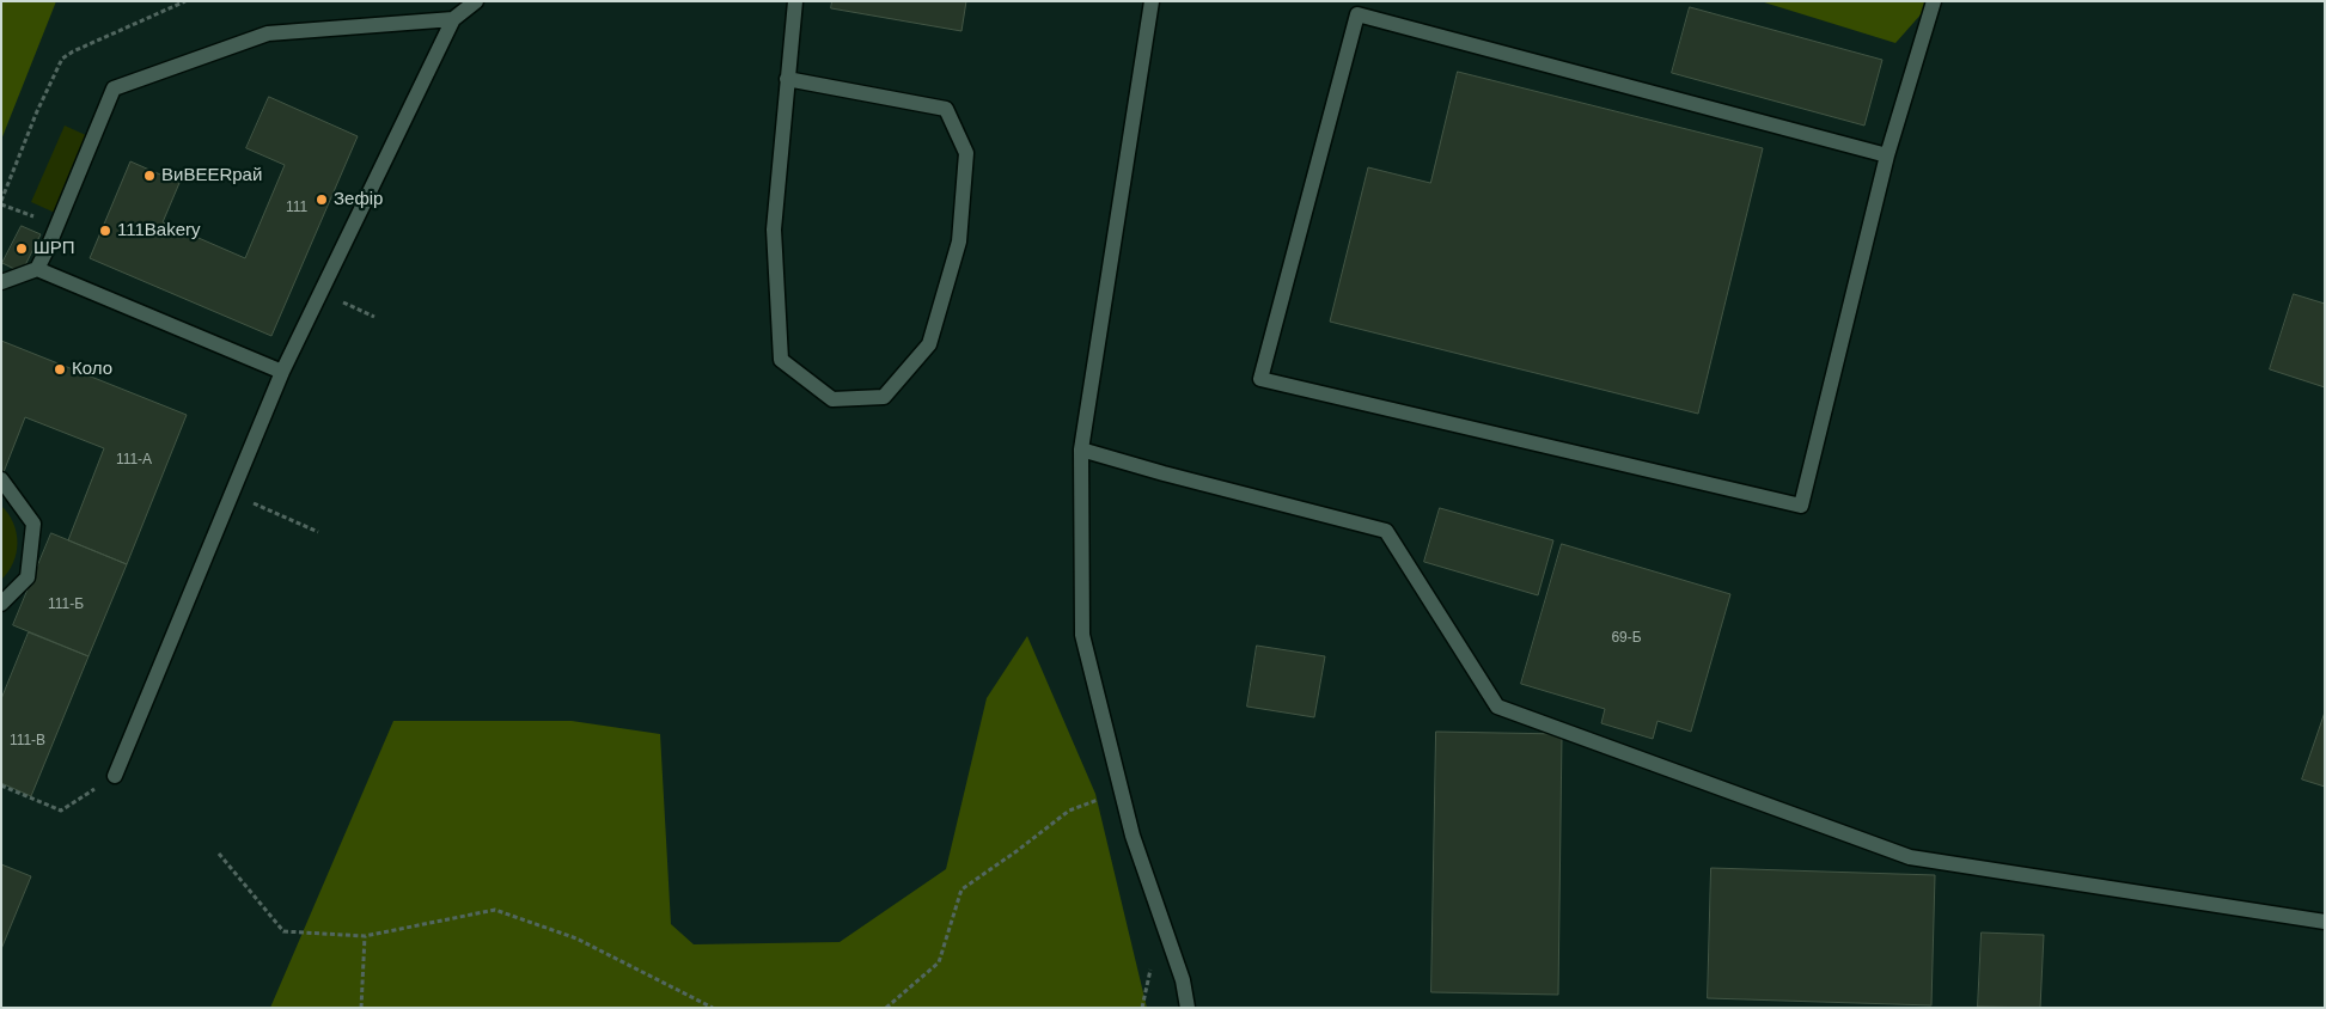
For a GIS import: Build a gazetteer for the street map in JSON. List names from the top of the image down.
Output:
{
  "places": [
    "ВиBEERрай",
    "Зефір",
    "111Bakery",
    "ШРП",
    "Коло"
  ],
  "house_numbers": [
    "111",
    "111-А",
    "111-Б",
    "69-Б",
    "111-В"
  ]
}
